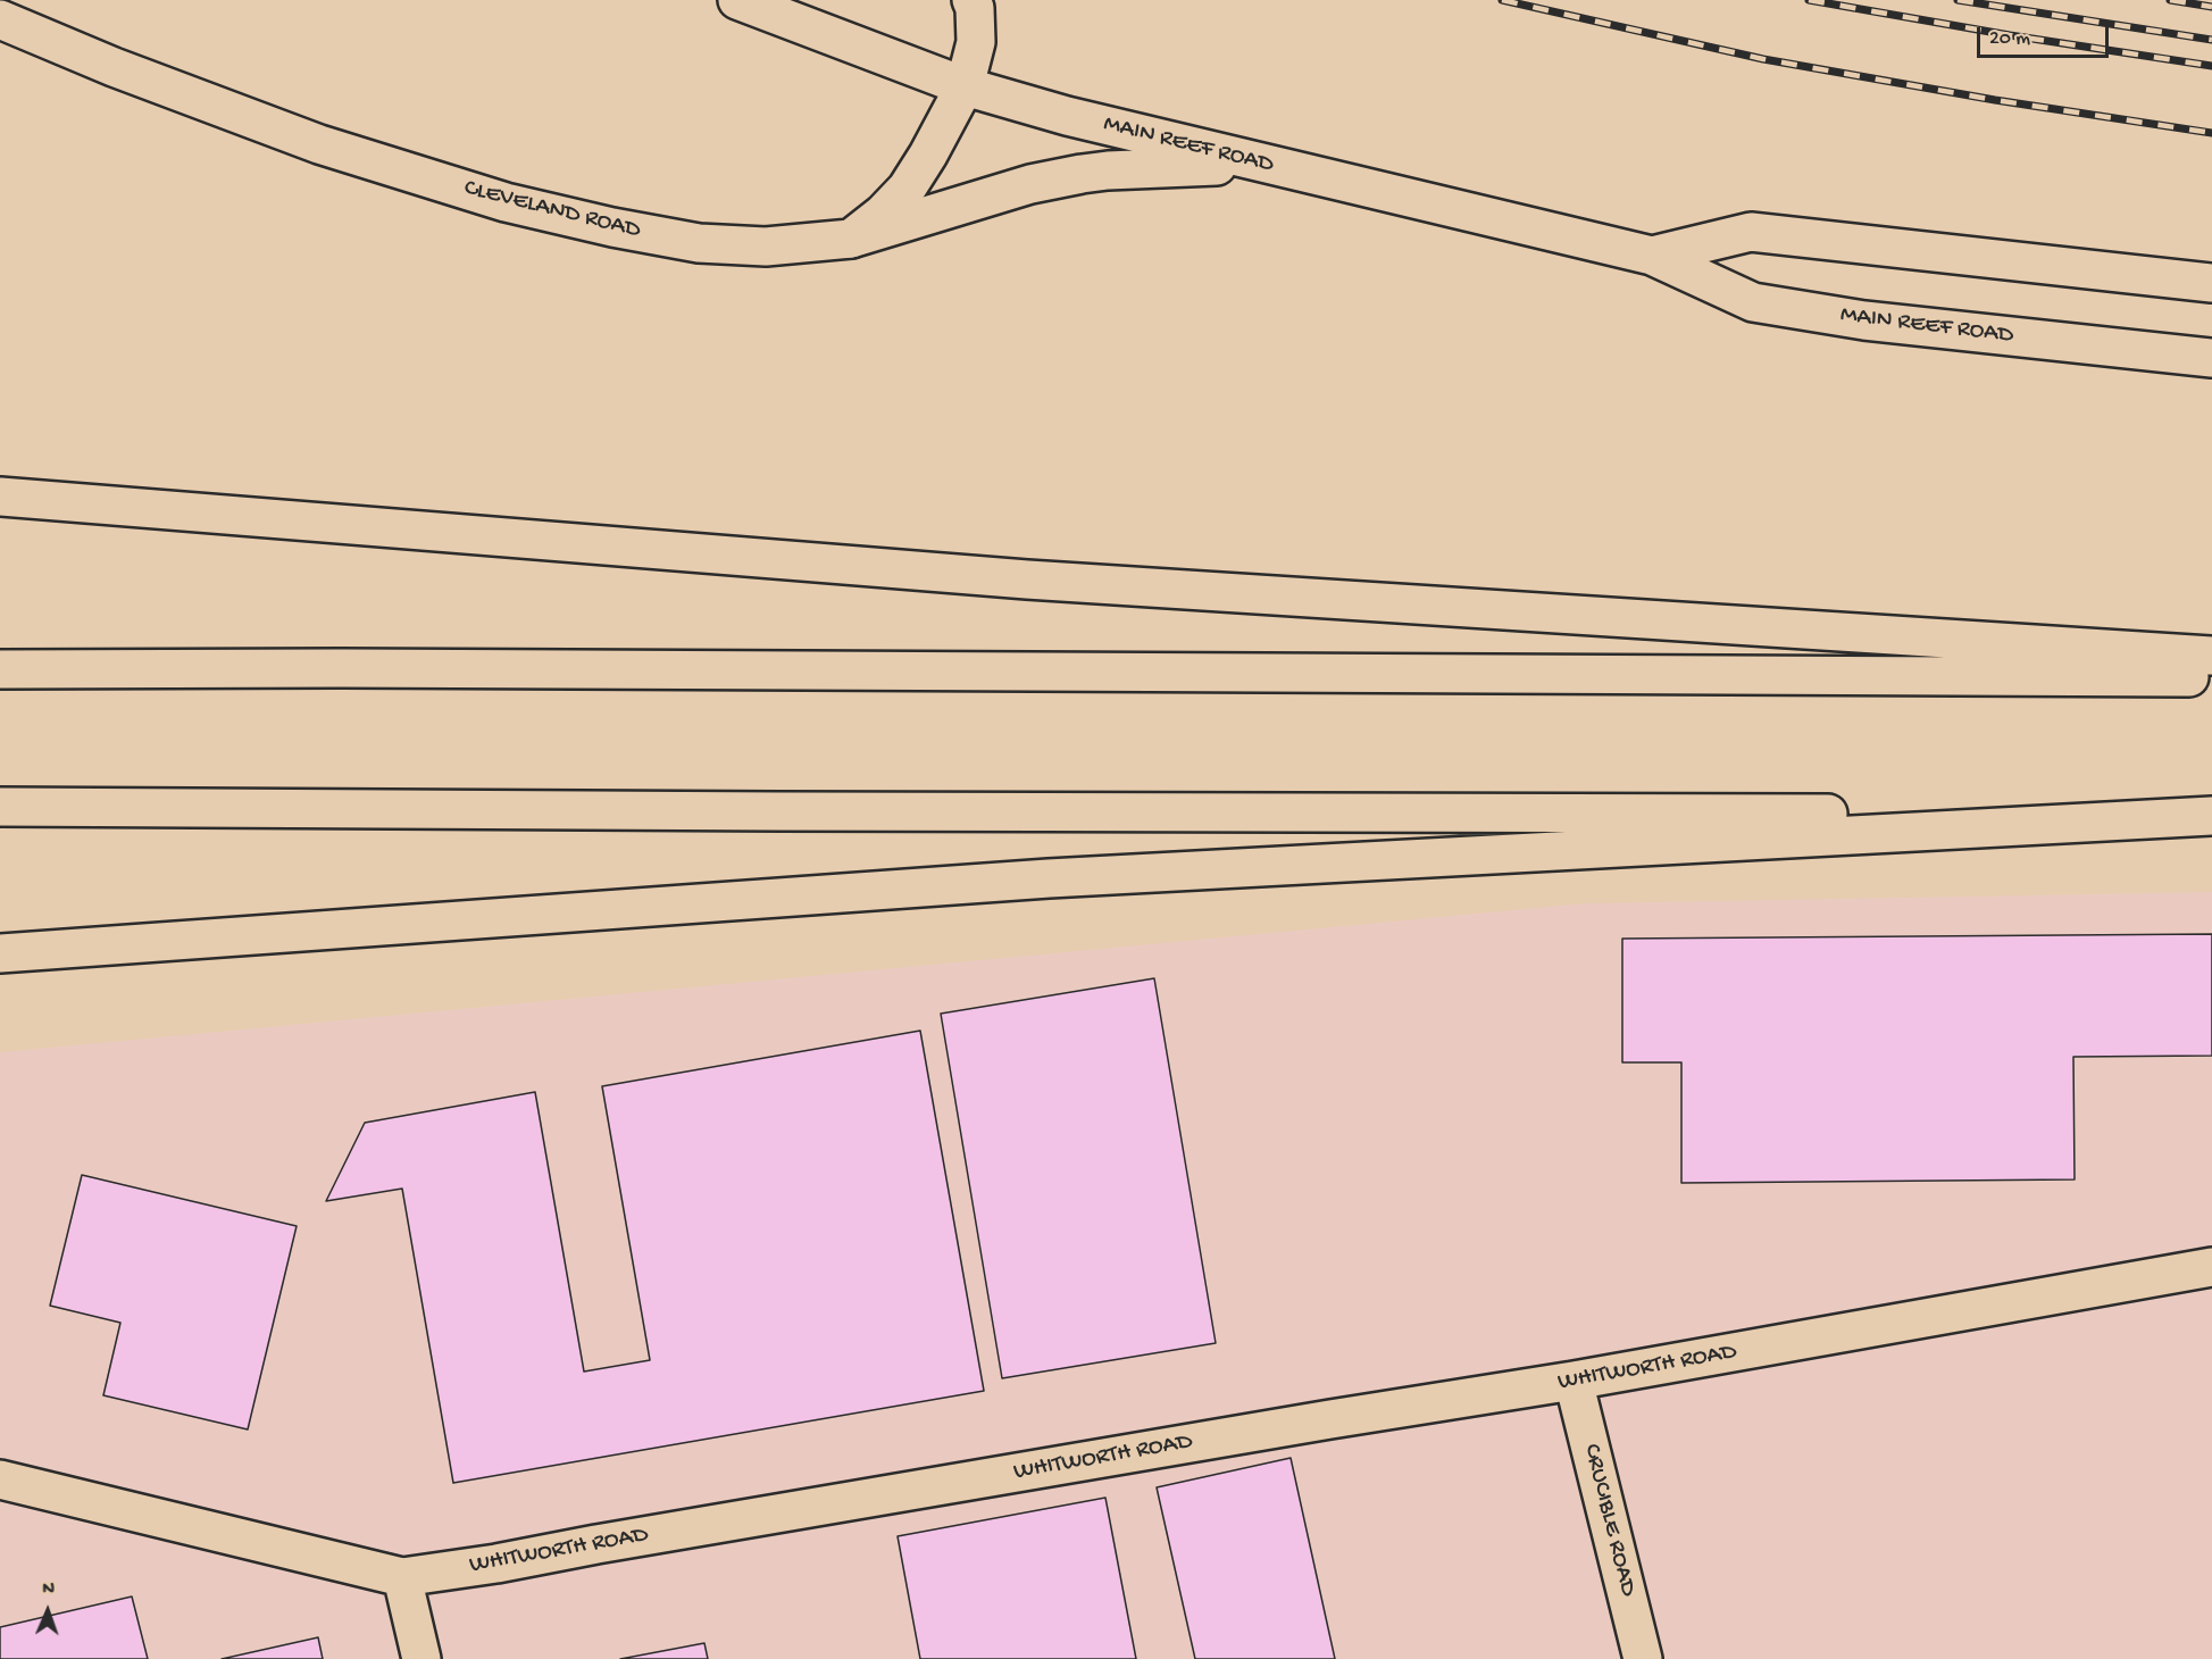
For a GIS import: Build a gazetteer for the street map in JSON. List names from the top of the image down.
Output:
{
  "streets": {
    "main road": [
      "MAIN REEF ROAD",
      "CLEVELAND ROAD",
      "WHITWORTH ROAD",
      "CRUCIBLE ROAD"
    ]
  },
  "crossings": [
    ["MAIN REEF ROAD", "CLEVELAND ROAD"],
    ["WHITWORTH ROAD", "CRUCIBLE ROAD"]
  ],
  "scale_bar": "20 m",
  "north": "top"
}
